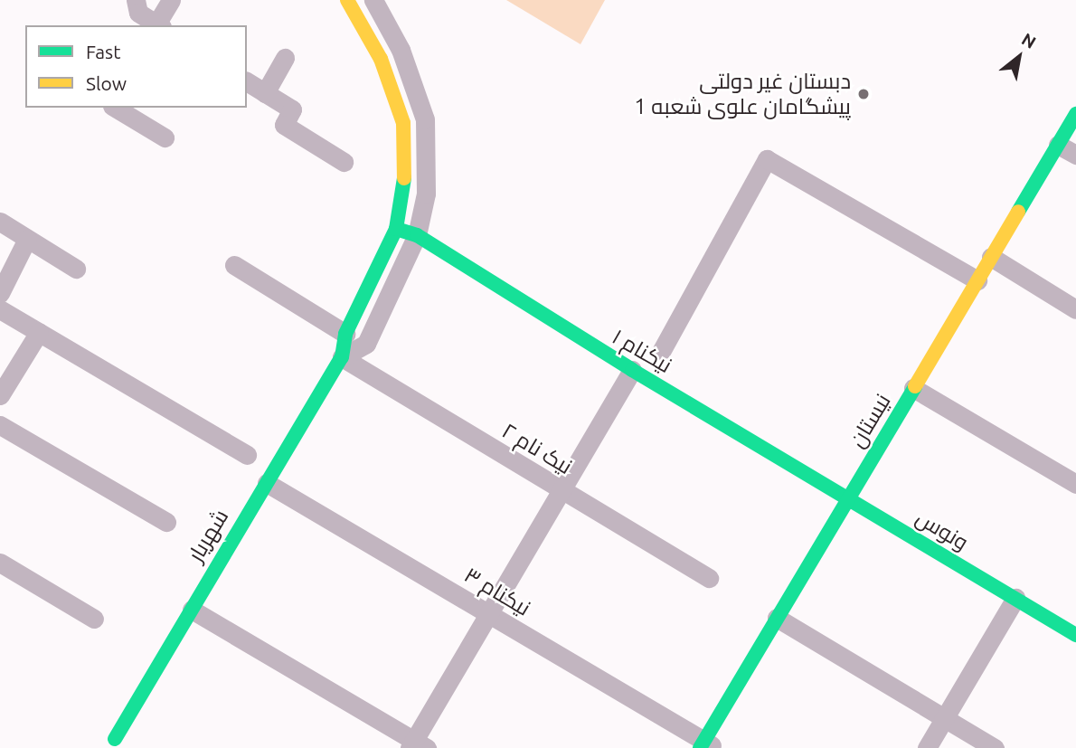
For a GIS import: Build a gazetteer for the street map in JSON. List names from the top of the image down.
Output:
{
  "streets": {
    "street": [
      "نیکنام ۱",
      "نیستان",
      "نیک نام ۲",
      "ونوس",
      "شهریار",
      "نیکنام ۳"
    ]
  },
  "crossings": [
    ["نیکنام ۱", "نیستان"],
    ["نیکنام ۱", "ونوس"],
    ["نیکنام ۱", "شهریار"],
    ["نیستان", "ونوس"],
    ["نیستان", "نیکنام ۳"],
    ["نیک نام ۲", "شهریار"],
    ["شهریار", "نیکنام ۳"]
  ],
  "places": ["دبستان غیر دولتی پیشگامان علوی شعبه 1"],
  "legend": ["Fast", "Slow"],
  "north": "top right"
}
